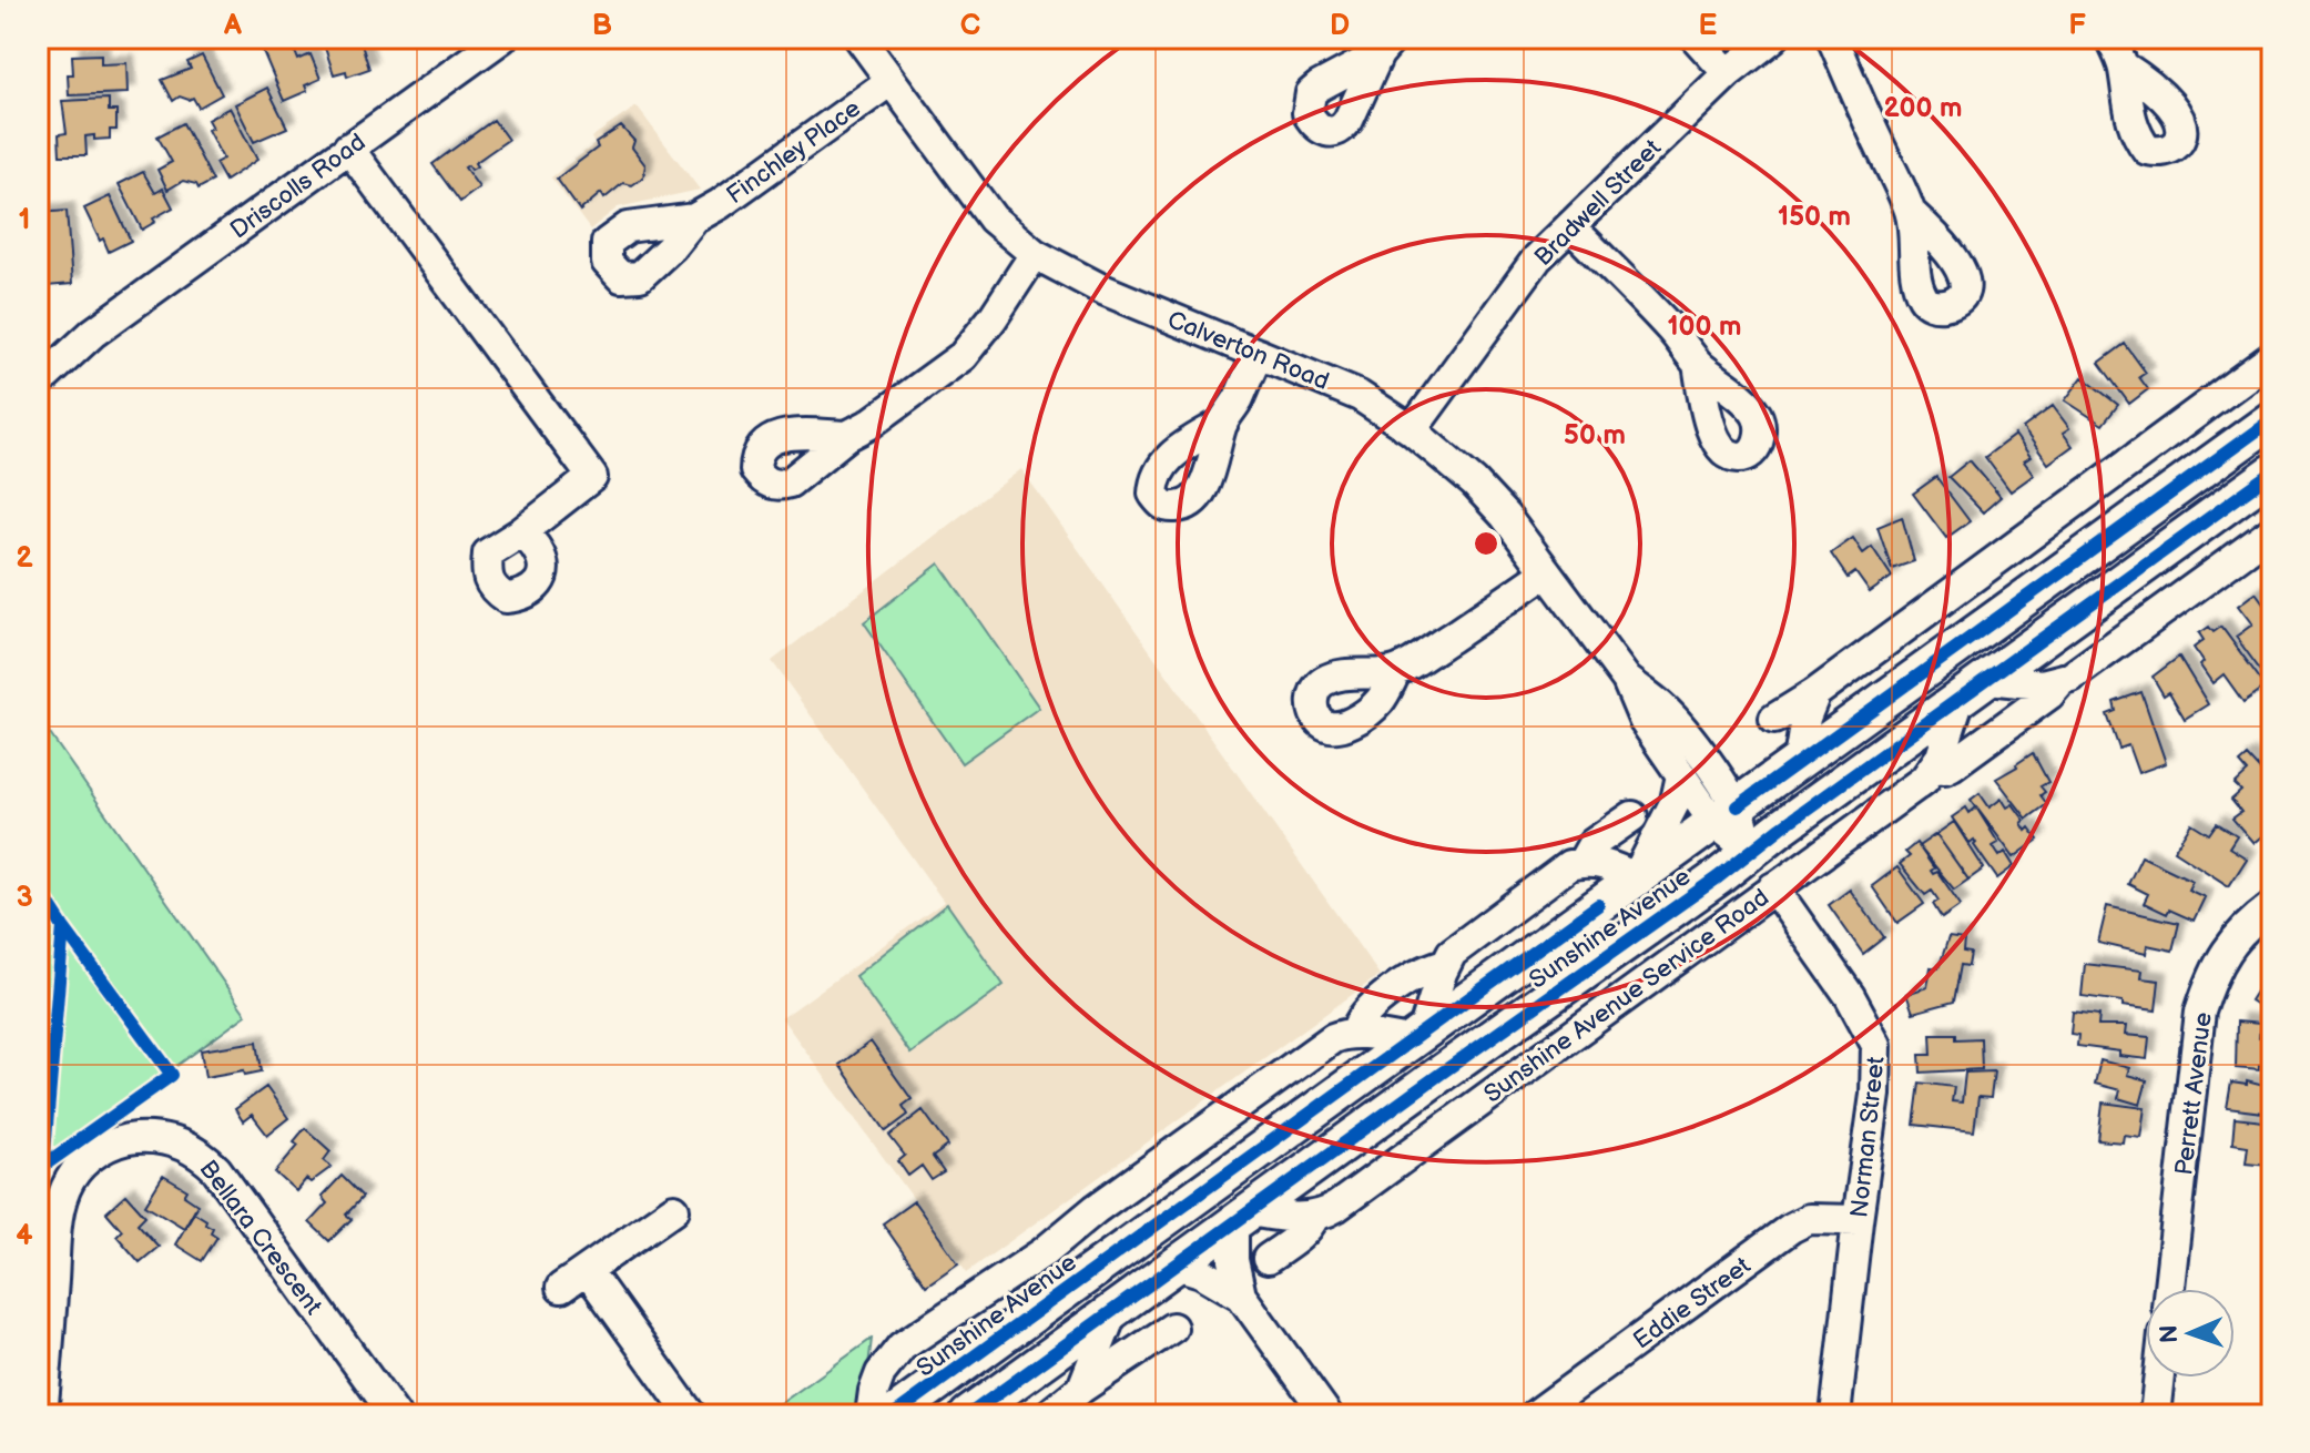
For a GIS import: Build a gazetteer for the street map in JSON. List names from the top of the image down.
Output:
{
  "streets": {
    "main road": ["Sunshine Avenue"],
    "street": [
      "Finchley Place",
      "Driscolls Road",
      "Bradwell Street",
      "Calverton Road",
      "Sunshine Avenue Service Road",
      "Perrett Avenue",
      "Norman Street",
      "Bellara Crescent",
      "Eddie Street"
    ]
  },
  "crossings": [
    ["Finchley Place", "Calverton Road"],
    ["Bradwell Street", "Calverton Road"],
    ["Calverton Road", "Sunshine Avenue"],
    ["Sunshine Avenue", "Sunshine Avenue Service Road"],
    ["Sunshine Avenue Service Road", "Norman Street"],
    ["Norman Street", "Eddie Street"]
  ],
  "north": "left",
  "grid": {
    "columns": [
      "A",
      "B",
      "C",
      "D",
      "E",
      "F"
    ],
    "rows": [
      "1",
      "2",
      "3",
      "4"
    ]
  },
  "rings": [
    "200 m",
    "150 m",
    "100 m",
    "50 m"
  ]
}
